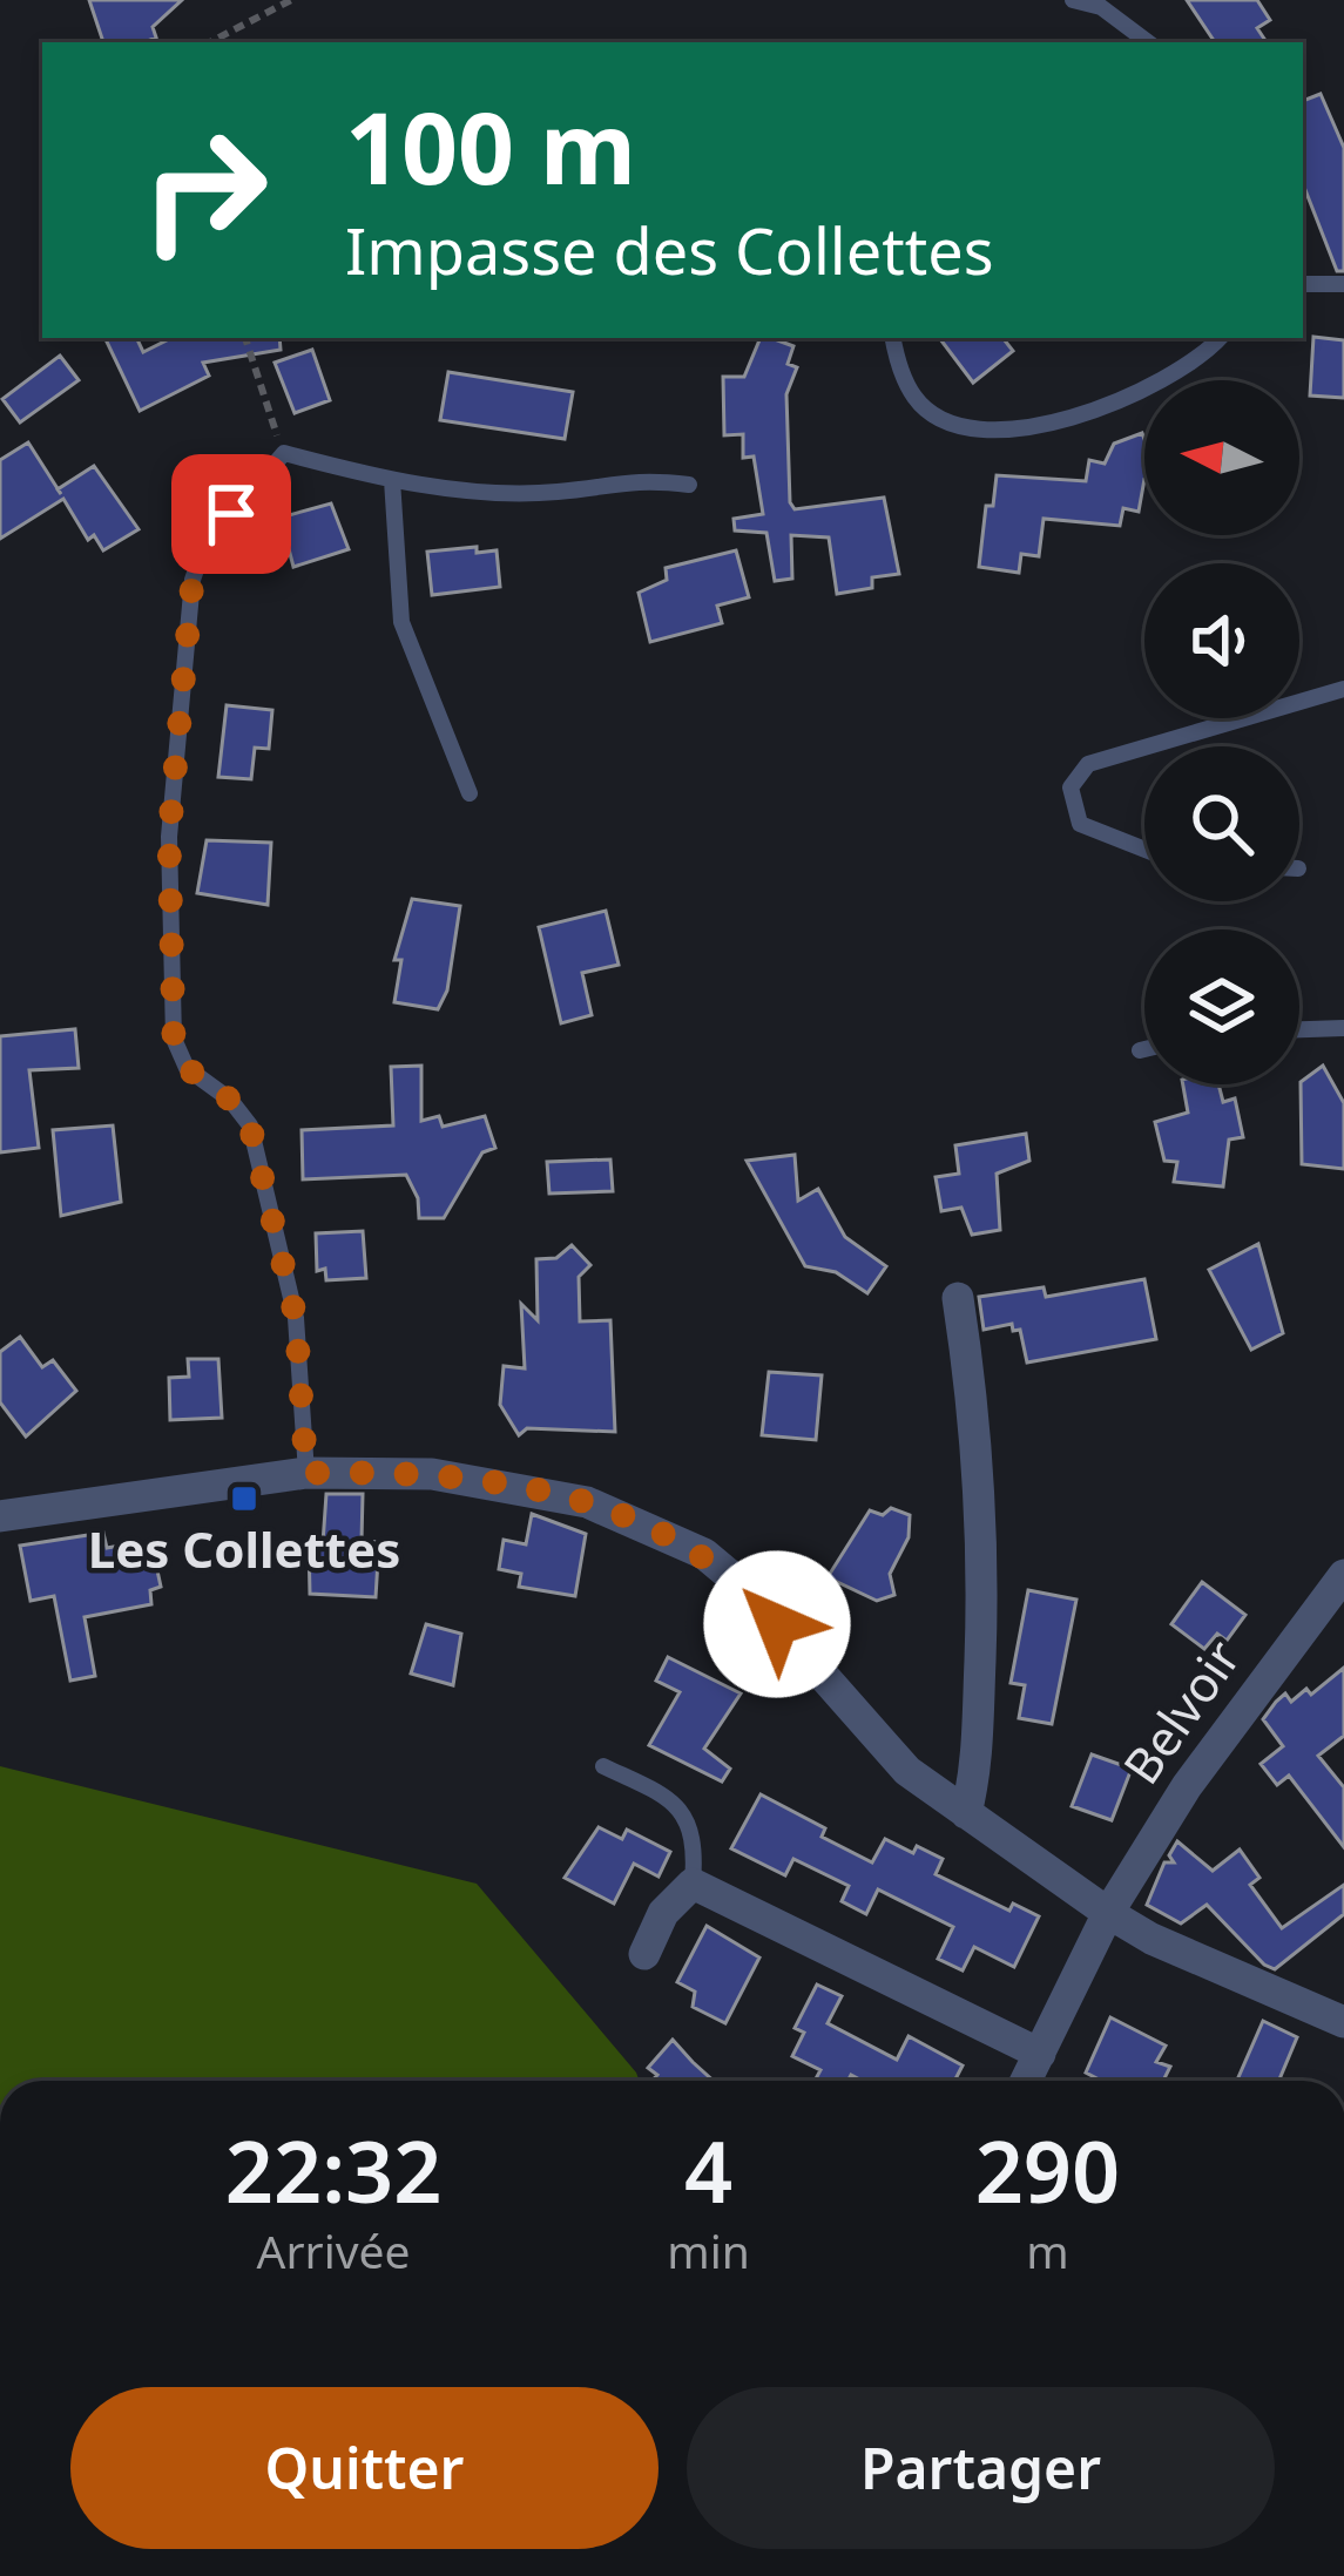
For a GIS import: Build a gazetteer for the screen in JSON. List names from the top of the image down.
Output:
{
  "streets": {
    "street": ["Belvoir"]
  },
  "places": {
    "transit": ["Les Collettes"]
  },
  "north": "left",
  "page": {
    "turn": ["100 m", "Impasse des Collettes"],
    "eta": [
      "22:32",
      "Arrivée",
      "4",
      "min",
      "290",
      "m"
    ],
    "buttons": ["Quitter", "Partager"]
  }
}
